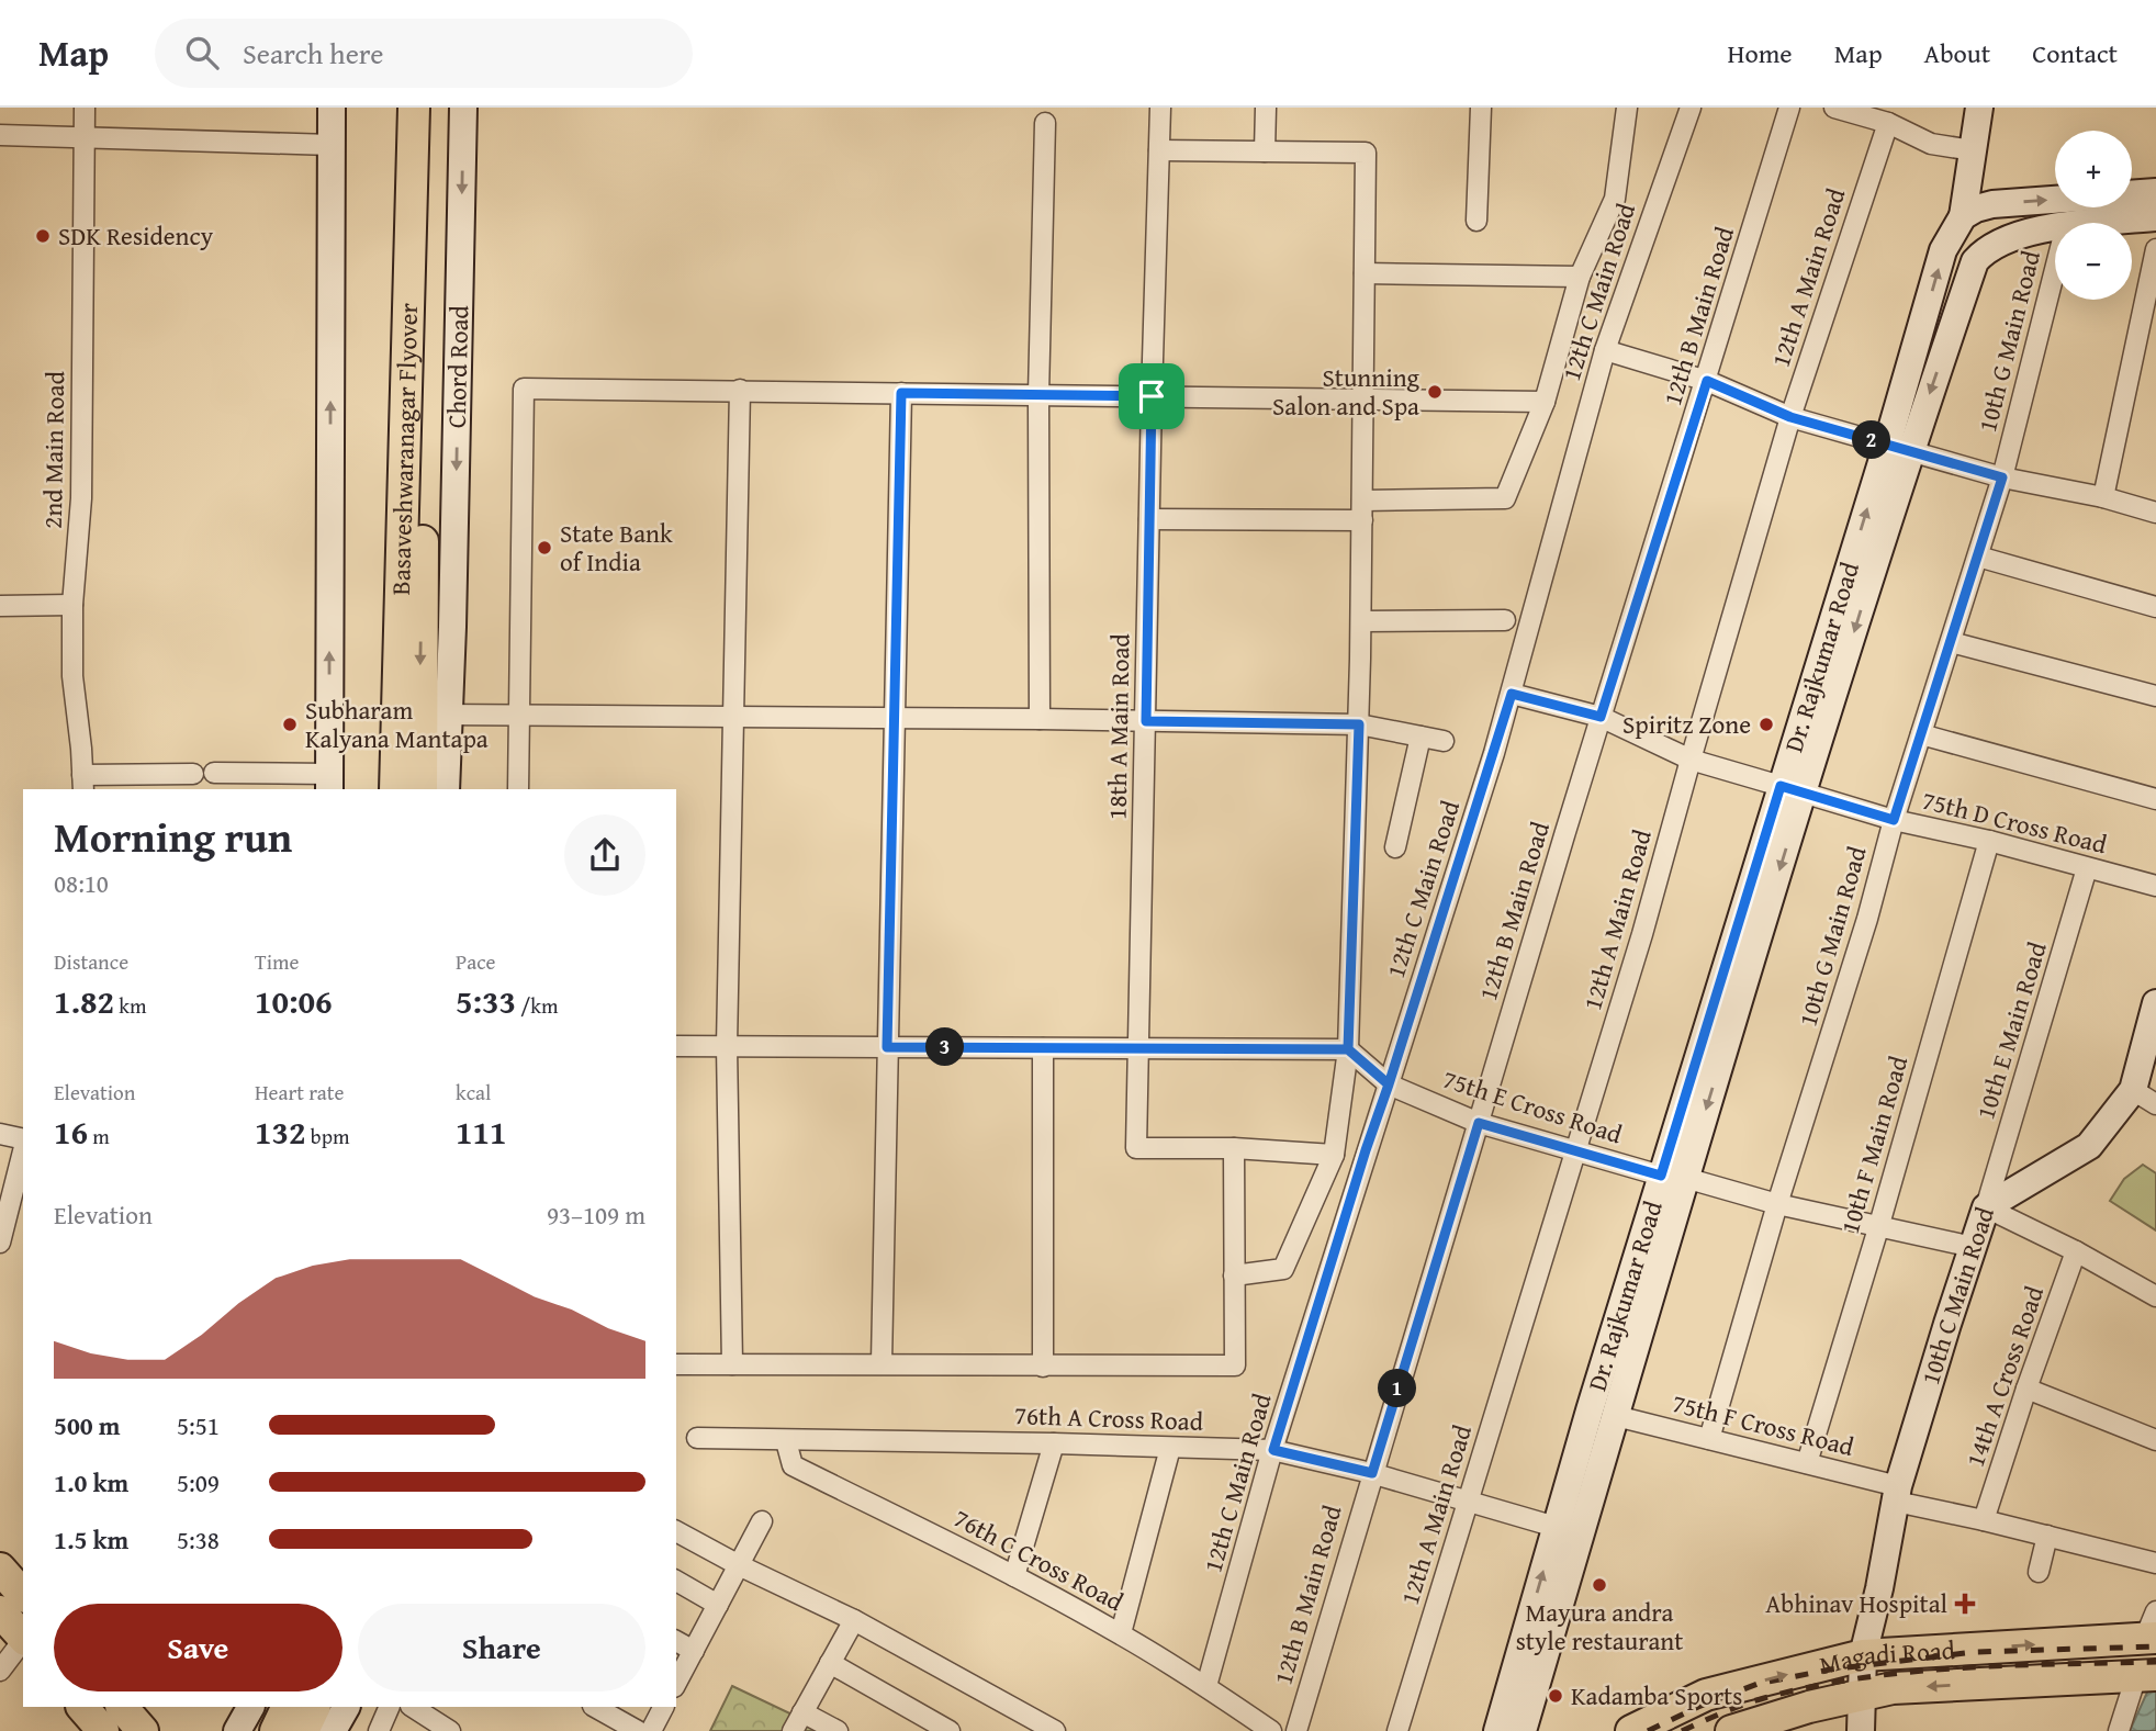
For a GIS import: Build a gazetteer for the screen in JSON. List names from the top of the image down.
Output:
{
  "streets": {
    "main road": [
      "Chord Road",
      "Basaveshwaranagar Flyover",
      "Dr. Rajkumar Road",
      "10th C Main Road",
      "Magadi Road"
    ],
    "street": [
      "12th A Main Road",
      "12th C Main Road",
      "12th B Main Road",
      "10th G Main Road",
      "2nd Main Road",
      "18th A Main Road",
      "75th D Cross Road",
      "10th E Main Road",
      "75th E Cross Road",
      "10th F Main Road",
      "14th A Cross Road",
      "76th A Cross Road",
      "75th F Cross Road",
      "76th C Cross Road"
    ]
  },
  "crossings": [
    ["12th A Main Road", "75th D Cross Road"],
    ["12th A Main Road", "75th E Cross Road"],
    ["12th A Main Road", "76th A Cross Road"],
    ["12th C Main Road", "75th D Cross Road"],
    ["12th C Main Road", "75th E Cross Road"],
    ["12th C Main Road", "76th A Cross Road"],
    ["12th C Main Road", "76th C Cross Road"],
    ["12th B Main Road", "75th D Cross Road"],
    ["12th B Main Road", "75th E Cross Road"],
    ["12th B Main Road", "76th A Cross Road"],
    ["10th G Main Road", "75th D Cross Road"],
    ["10th G Main Road", "75th E Cross Road"],
    ["10th G Main Road", "75th F Cross Road"],
    ["Chord Road", "Basaveshwaranagar Flyover"],
    ["Dr. Rajkumar Road", "75th D Cross Road"],
    ["Dr. Rajkumar Road", "75th E Cross Road"],
    ["Dr. Rajkumar Road", "76th A Cross Road"],
    ["Dr. Rajkumar Road", "75th F Cross Road"],
    ["75th D Cross Road", "10th E Main Road"],
    ["75th D Cross Road", "10th F Main Road"],
    ["10th E Main Road", "10th C Main Road"],
    ["75th E Cross Road", "10th F Main Road"],
    ["75th E Cross Road", "10th C Main Road"],
    ["10th F Main Road", "75th F Cross Road"],
    ["10th C Main Road", "75th F Cross Road"],
    ["10th C Main Road", "Magadi Road"],
    ["14th A Cross Road", "75th F Cross Road"],
    ["76th A Cross Road", "76th C Cross Road"]
  ],
  "places": {
    "other": [
      "SDK Residency",
      "Stunning Salon and Spa",
      "State Bank of India",
      "Subharam Kalyana Mantapa",
      "Spiritz Zone",
      "Mayura andra style restaurant",
      "Kadamba Sports"
    ],
    "health": ["Abhinav Hospital"]
  },
  "page": {
    "header": "Map",
    "search": "Search here",
    "nav": [
      "Home",
      "Map",
      "About",
      "Contact"
    ],
    "map_buttons": ["+", "−"],
    "pins": ["2", "3", "1"],
    "heading": ["Morning run", "08:10"],
    "stats": [
      ["Distance", "1.82 km"],
      ["Time", "10:06"],
      ["Pace", "5:33 /km"],
      ["Elevation", "16 m"],
      ["Heart rate", "132 bpm"],
      ["kcal", "111"]
    ],
    "chart": ["Elevation", "93–109 m"],
    "list": [
      {
        "name": "500 m",
        "note": "5:51"
      },
      {
        "name": "1.0 km",
        "note": "5:09"
      },
      {
        "name": "1.5 km",
        "note": "5:38"
      }
    ],
    "buttons": ["Save", "Share"]
  }
}
